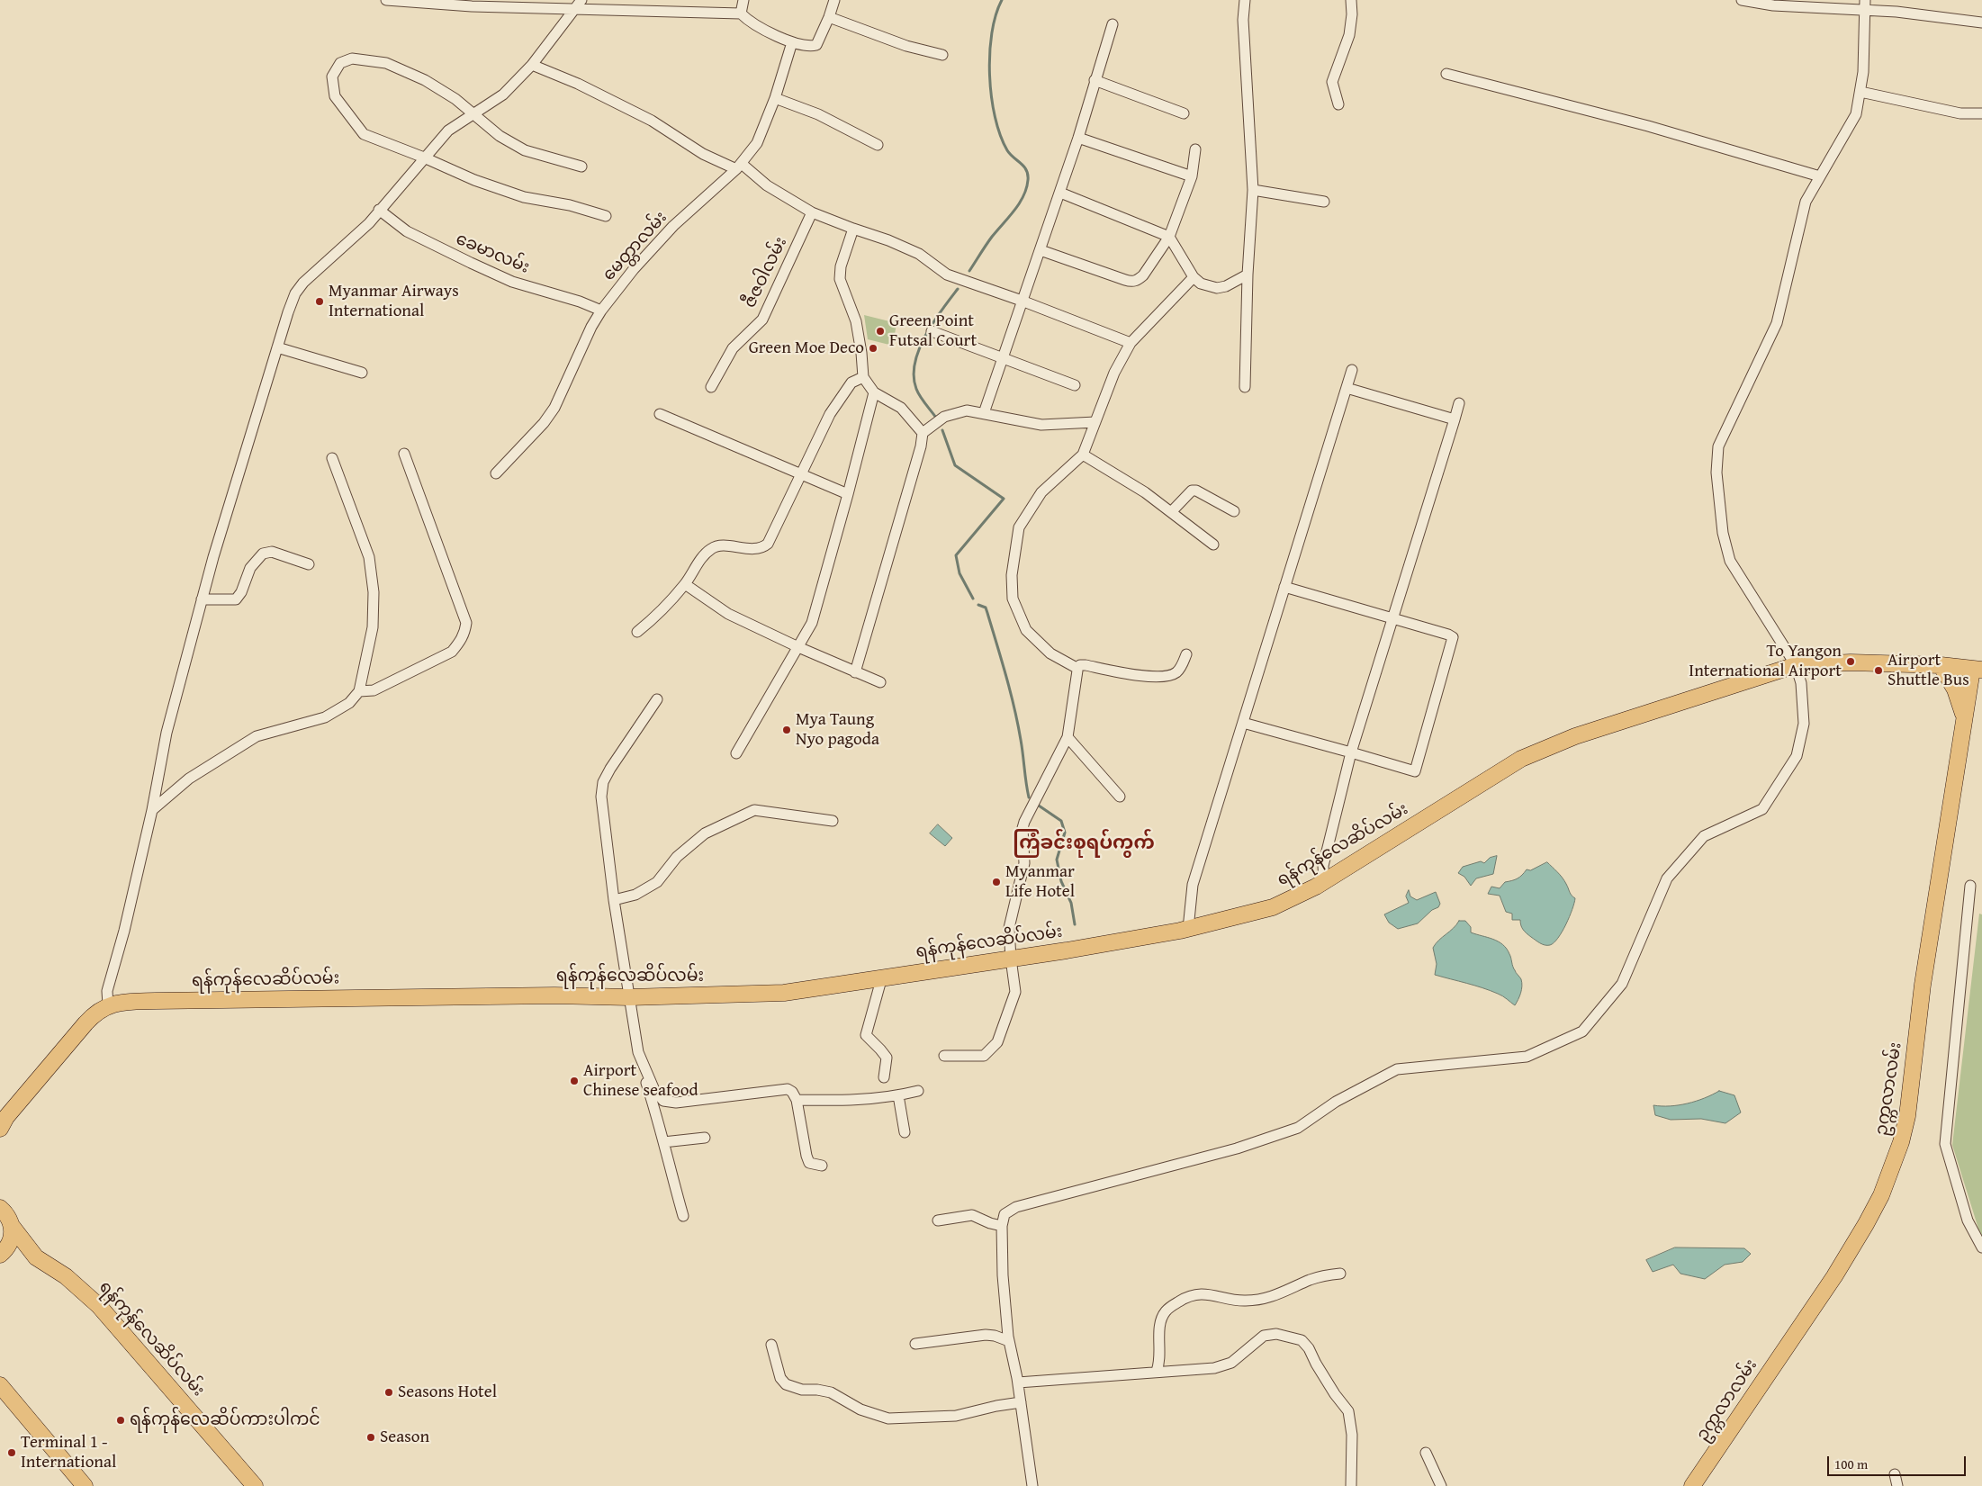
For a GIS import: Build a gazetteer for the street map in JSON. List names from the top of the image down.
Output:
{
  "streets": {
    "main road": ["ရန်ကုန်လေဆိပ်လမ်း", "ဥက္ကလာလမ်း"],
    "street": ["မေတ္တာလမ်း", "ခေမာလမ်း", "ဇီဇဝါလမ်း"]
  },
  "crossings": [
    ["မေတ္တာလမ်း", "ခေမာလမ်း"],
    ["ရန်ကုန်လေဆိပ်လမ်း", "ဥက္ကလာလမ်း"]
  ],
  "districts": ["ကြံခင်းစုရပ်ကွက်"],
  "places": [
    "Myanmar Airways International",
    "Green Point Futsal Court",
    "Green Moe Deco",
    "To Yangon International Airport",
    "Airport Shuttle Bus",
    "Mya Taung Nyo pagoda",
    "Myanmar Life Hotel",
    "Airport Chinese seafood",
    "Seasons Hotel",
    "ရန်ကုန်လေဆိပ်ကားပါကင်",
    "Season",
    "Terminal 1 - International"
  ],
  "scale_bar": "100 m"
}
